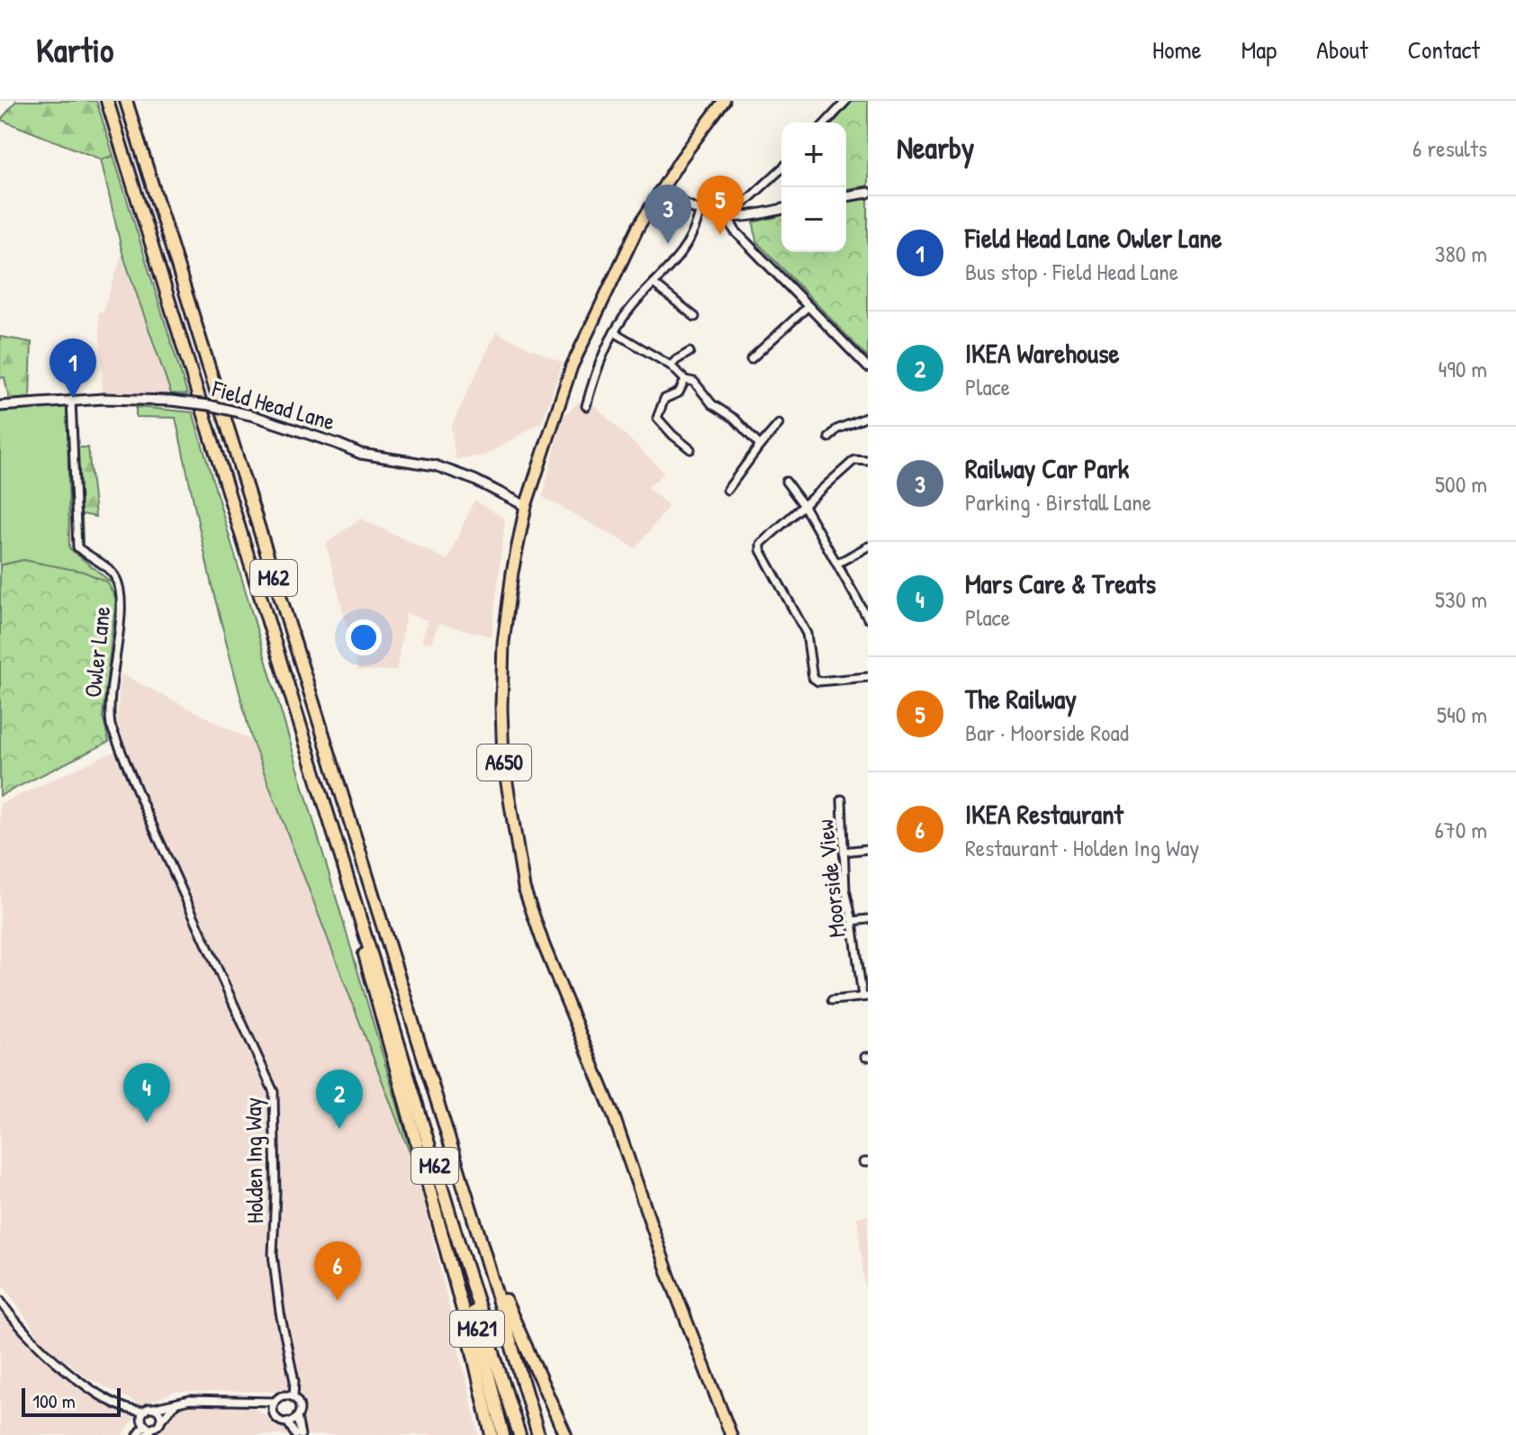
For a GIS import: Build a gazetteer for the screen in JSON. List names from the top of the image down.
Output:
{
  "streets": {
    "highway": ["M62", "A650", "M621"],
    "main road": ["Field Head Lane"],
    "street": ["Owler Lane", "Moorside View", "Holden Ing Way"]
  },
  "crossings": [
    ["Field Head Lane", "Owler Lane"],
    ["Field Head Lane", "A650"],
    ["M62", "M621"],
    ["Owler Lane", "Holden Ing Way"]
  ],
  "scale_bar": "100 m",
  "page": {
    "header": "Kartio",
    "nav": [
      "Home",
      "Map",
      "About",
      "Contact"
    ],
    "heading": ["Nearby", "6 results"],
    "map_buttons": ["+", "−"],
    "pins": [
      "5",
      "3",
      "1",
      "4",
      "2",
      "6"
    ],
    "list": [
      {
        "mark": "1",
        "name": "Field Head Lane Owler Lane",
        "note": "Bus stop · Field Head Lane",
        "value": "380 m"
      },
      {
        "mark": "2",
        "name": "IKEA Warehouse",
        "note": "Place",
        "value": "490 m"
      },
      {
        "mark": "3",
        "name": "Railway Car Park",
        "note": "Parking · Birstall Lane",
        "value": "500 m"
      },
      {
        "mark": "4",
        "name": "Mars Care & Treats",
        "note": "Place",
        "value": "530 m"
      },
      {
        "mark": "5",
        "name": "The Railway",
        "note": "Bar · Moorside Road",
        "value": "540 m"
      },
      {
        "mark": "6",
        "name": "IKEA Restaurant",
        "note": "Restaurant · Holden Ing Way",
        "value": "670 m"
      }
    ],
    "scale": "100 m"
  }
}
